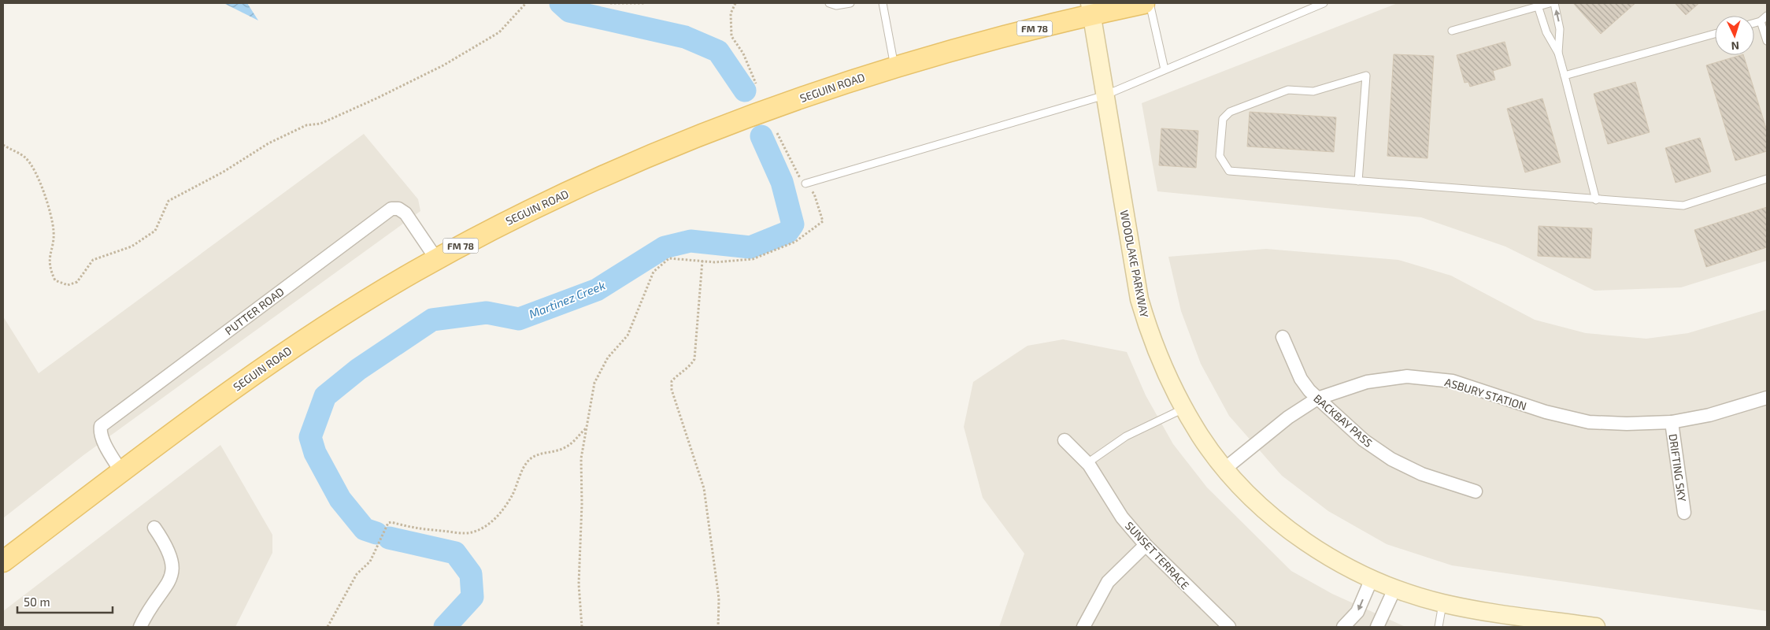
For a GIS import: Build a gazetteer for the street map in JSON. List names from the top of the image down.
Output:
{
  "streets": {
    "main road": ["FM 78", "SEGUIN ROAD"],
    "street": [
      "WOODLAKE PARKWAY",
      "PUTTER ROAD",
      "ASBURY STATION",
      "BACKBAY PASS",
      "DRIFTING SKY",
      "SUNSET TERRACE"
    ]
  },
  "crossings": [
    ["SEGUIN ROAD", "WOODLAKE PARKWAY"],
    ["SEGUIN ROAD", "PUTTER ROAD"],
    ["WOODLAKE PARKWAY", "ASBURY STATION"],
    ["ASBURY STATION", "BACKBAY PASS"],
    ["ASBURY STATION", "DRIFTING SKY"]
  ],
  "water": ["Martinez Creek"],
  "scale_bar": "50 m",
  "north": "bottom"
}
